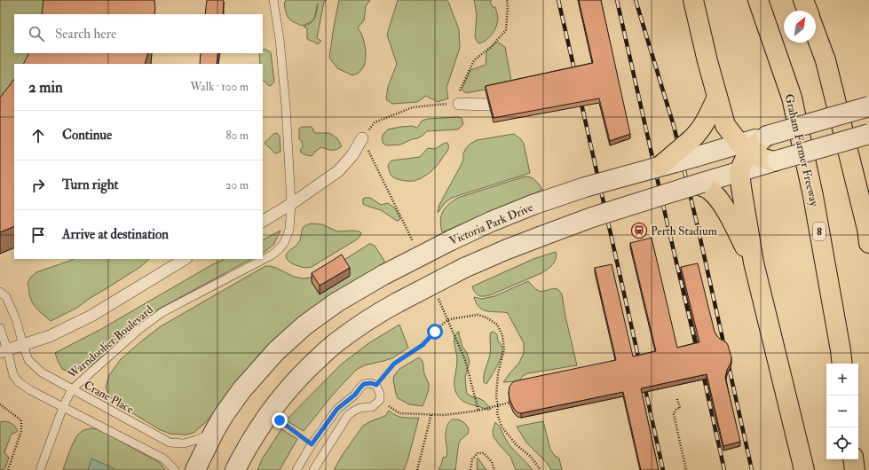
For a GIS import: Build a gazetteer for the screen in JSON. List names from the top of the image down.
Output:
{
  "streets": {
    "highway": ["Graham Farmer Freeway", "8"],
    "street": ["Victoria Park Drive"],
    "lane": ["Warndoolier Boulevard", "Crane Place"]
  },
  "crossings": [
    ["Victoria Park Drive", "Crane Place"],
    ["Warndoolier Boulevard", "Crane Place"]
  ],
  "places": {
    "station": ["Perth Stadium"]
  },
  "north": "top right",
  "page": {
    "search": "Search here",
    "heading": ["2 min", "Walk · 100 m"],
    "list": [
      ["Continue", "80 m"],
      ["Turn right", "20 m"],
      "Arrive at destination"
    ],
    "map_buttons": ["+", "−"]
  }
}
